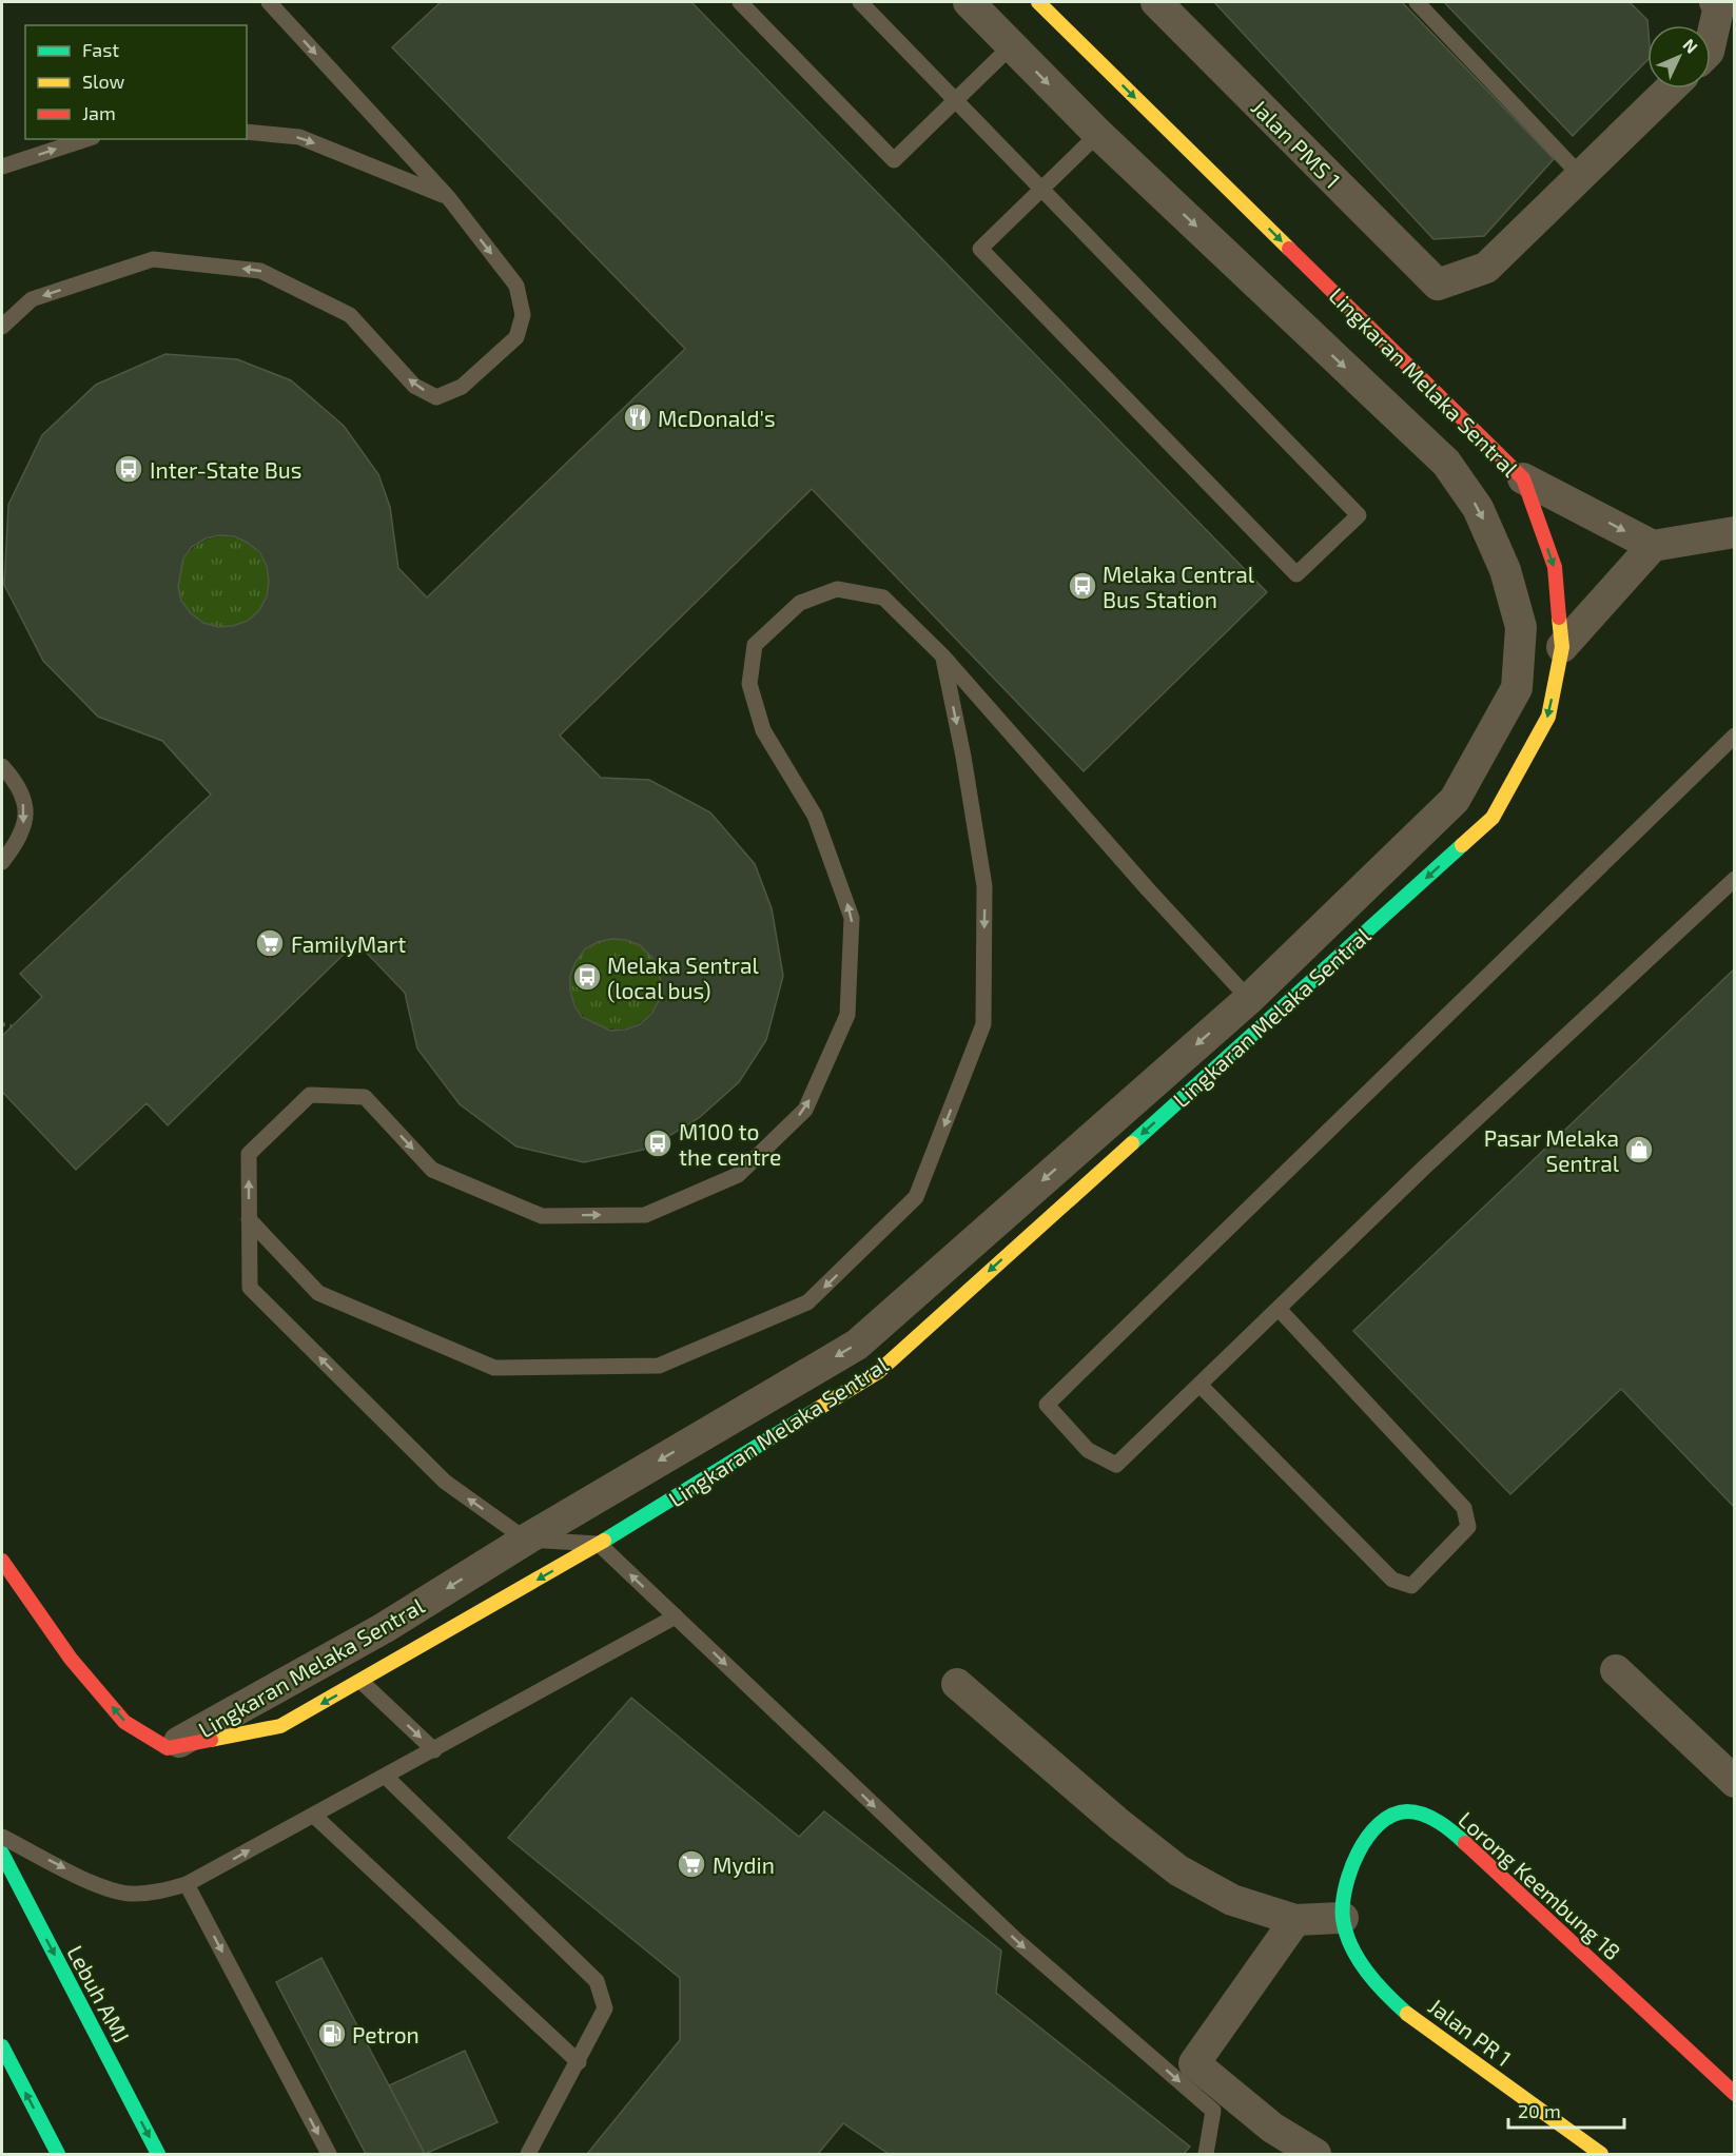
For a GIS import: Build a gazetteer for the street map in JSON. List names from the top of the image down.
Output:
{
  "streets": {
    "main road": [
      "Lingkaran Melaka Sentral",
      "Lorong Keembung 18",
      "Lebuh AMJ",
      "Jalan PR 1"
    ],
    "street": ["Jalan PMS 1"]
  },
  "crossings": [
    ["Lorong Keembung 18", "Jalan PR 1"]
  ],
  "places": {
    "restaurant": ["McDonald's"],
    "bus stop": [
      "Inter-State Bus",
      "Melaka Central Bus Station",
      "Melaka Sentral (local bus)",
      "M100 to the centre"
    ],
    "supermarket": ["FamilyMart", "Mydin"],
    "shop": ["Pasar Melaka Sentral"],
    "fuel station": ["Petron"]
  },
  "legend": ["Fast", "Slow", "Jam"],
  "scale_bar": "20 m",
  "north": "top right"
}
